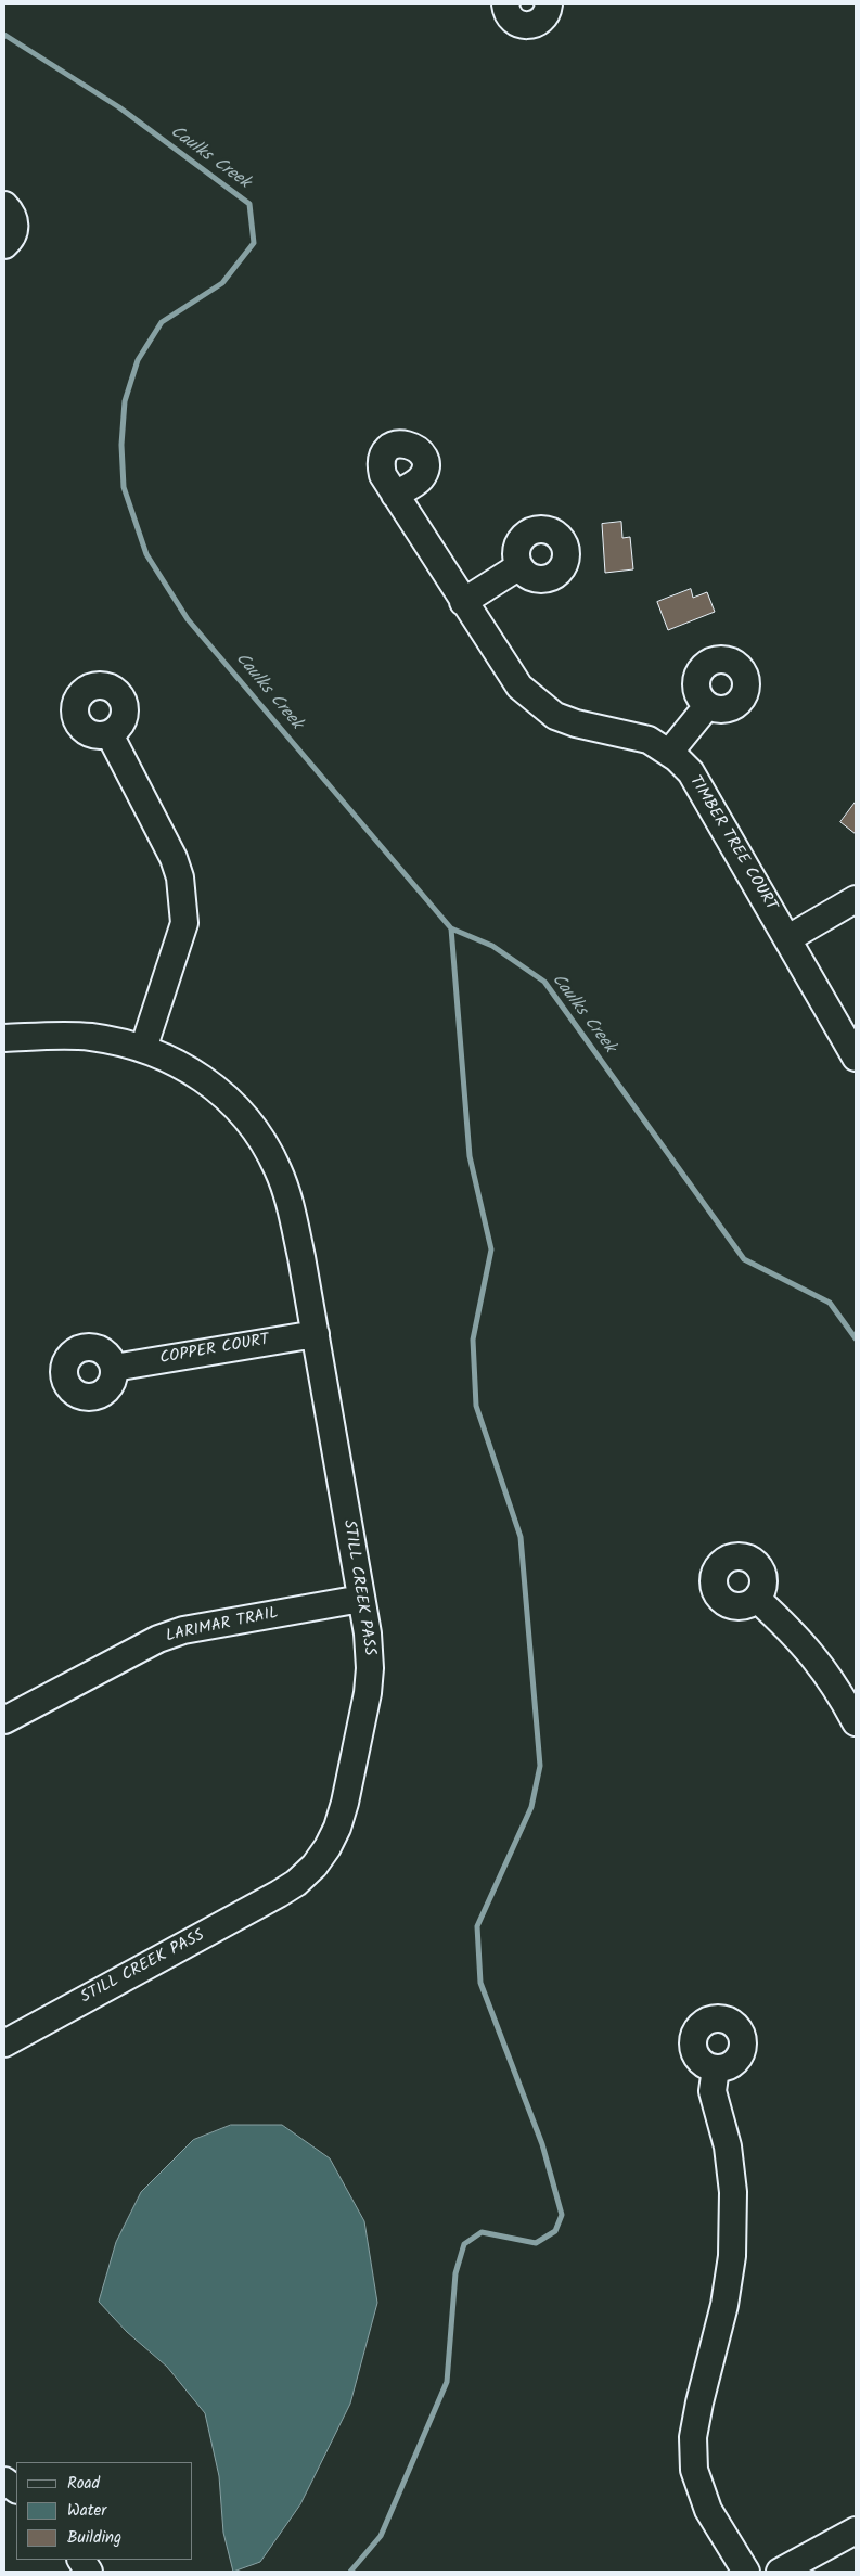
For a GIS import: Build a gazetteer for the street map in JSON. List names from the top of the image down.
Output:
{
  "streets": {
    "street": [
      "TIMBER TREE COURT",
      "COPPER COURT",
      "STILL CREEK PASS",
      "LARIMAR TRAIL"
    ]
  },
  "crossings": [
    ["COPPER COURT", "STILL CREEK PASS"],
    ["STILL CREEK PASS", "LARIMAR TRAIL"]
  ],
  "water": ["Caulks Creek"],
  "legend": ["Road", "Water", "Building"]
}
